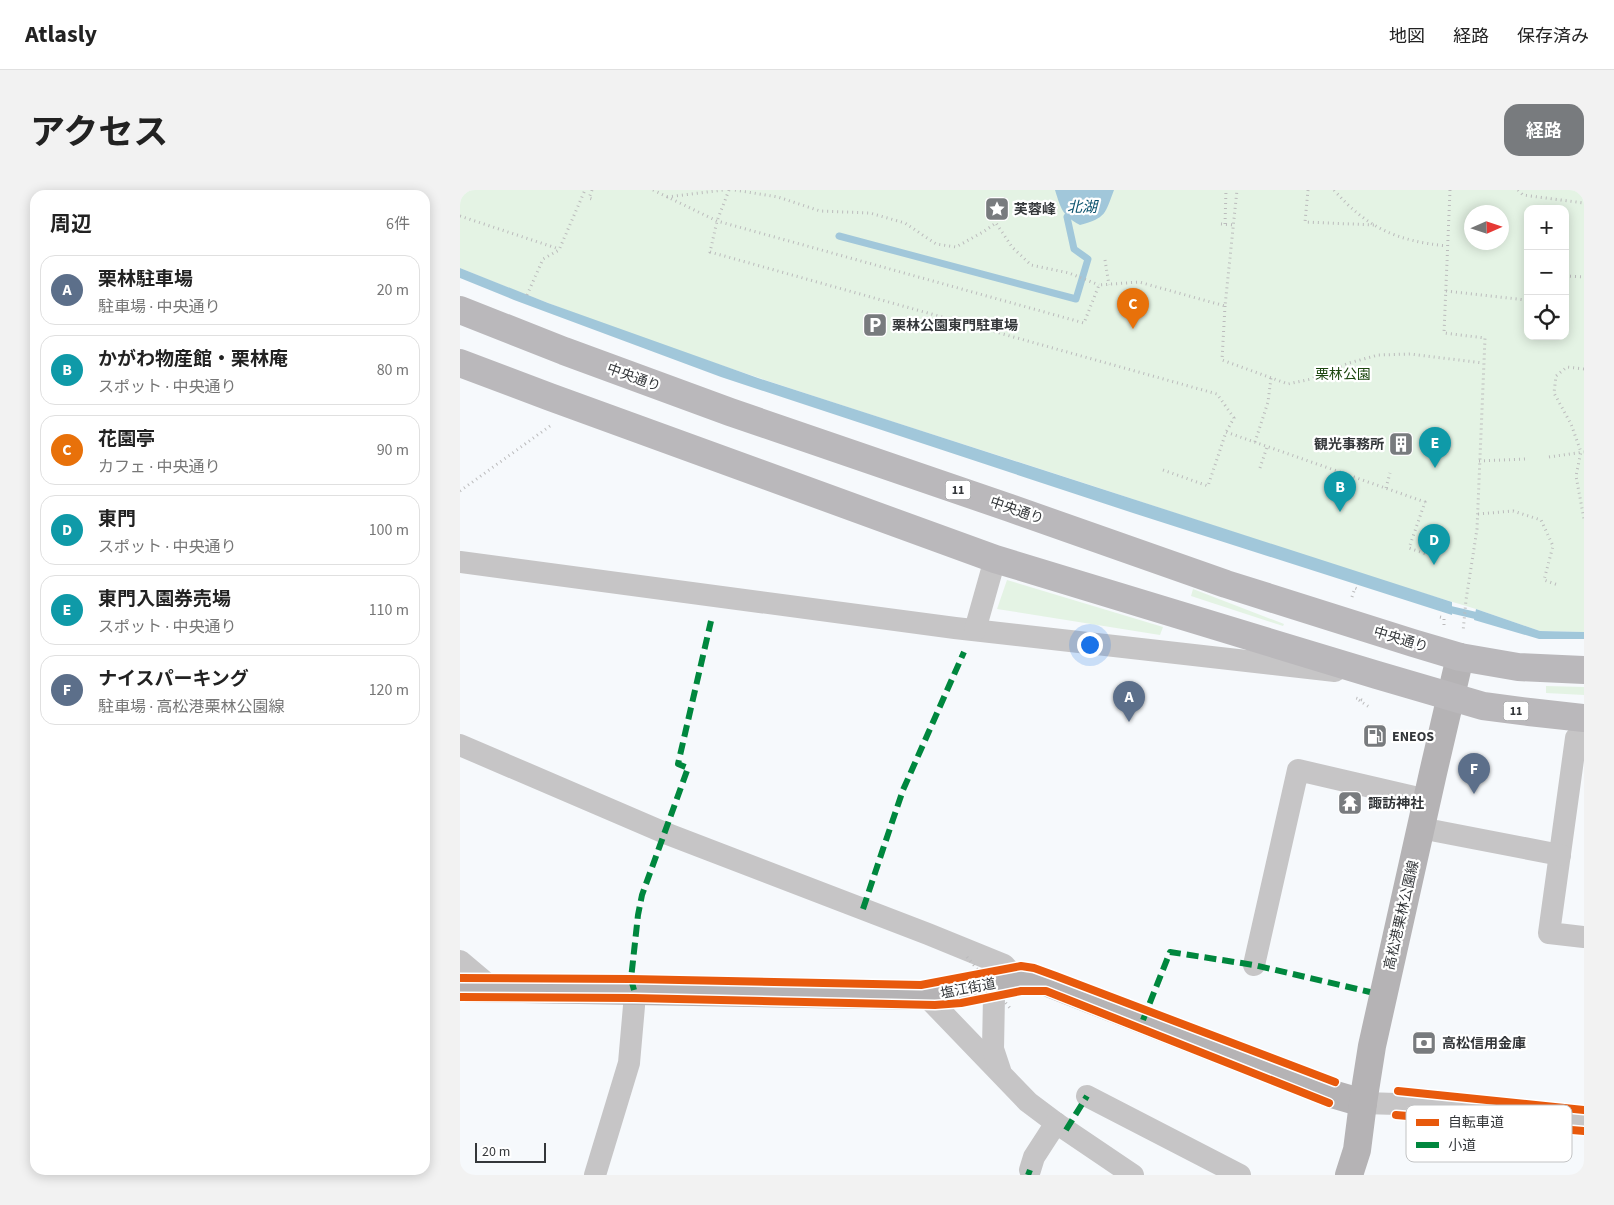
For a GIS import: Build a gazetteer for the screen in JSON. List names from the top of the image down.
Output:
{
  "streets": {
    "highway": ["中央通り", "11"],
    "main road": ["高松港栗林公園線", "塩江街道"]
  },
  "crossings": [
    ["中央通り", "高松港栗林公園線"],
    ["11", "高松港栗林公園線"],
    ["高松港栗林公園線", "塩江街道"]
  ],
  "water": ["北湖"],
  "parks": ["栗林公園"],
  "places": {
    "place": ["芙蓉峰"],
    "parking": ["栗林公園東門駐車場"],
    "building": ["観光事務所"],
    "fuel station": ["ENEOS"],
    "temple": ["諏訪神社"],
    "bank": ["高松信用金庫"]
  },
  "legend": ["自転車道", "小道"],
  "scale_bar": "20 m",
  "north": "right",
  "page": {
    "header": "Atlasly",
    "nav": ["地図", "経路", "保存済み"],
    "title": "アクセス",
    "buttons": "経路",
    "heading": ["周辺", "6件"],
    "map_buttons": ["+", "−"],
    "list": [
      {
        "mark": "A",
        "name": "栗林駐車場",
        "note": "駐車場 · 中央通り",
        "value": "20 m"
      },
      {
        "mark": "B",
        "name": "かがわ物産館・栗林庵",
        "note": "スポット · 中央通り",
        "value": "80 m"
      },
      {
        "mark": "C",
        "name": "花園亭",
        "note": "カフェ · 中央通り",
        "value": "90 m"
      },
      {
        "mark": "D",
        "name": "東門",
        "note": "スポット · 中央通り",
        "value": "100 m"
      },
      {
        "mark": "E",
        "name": "東門入園券売場",
        "note": "スポット · 中央通り",
        "value": "110 m"
      },
      {
        "mark": "F",
        "name": "ナイスパーキング",
        "note": "駐車場 · 高松港栗林公園線",
        "value": "120 m"
      }
    ],
    "pins": [
      "C",
      "E",
      "B",
      "D",
      "A",
      "F"
    ],
    "scale": "20 m"
  }
}
